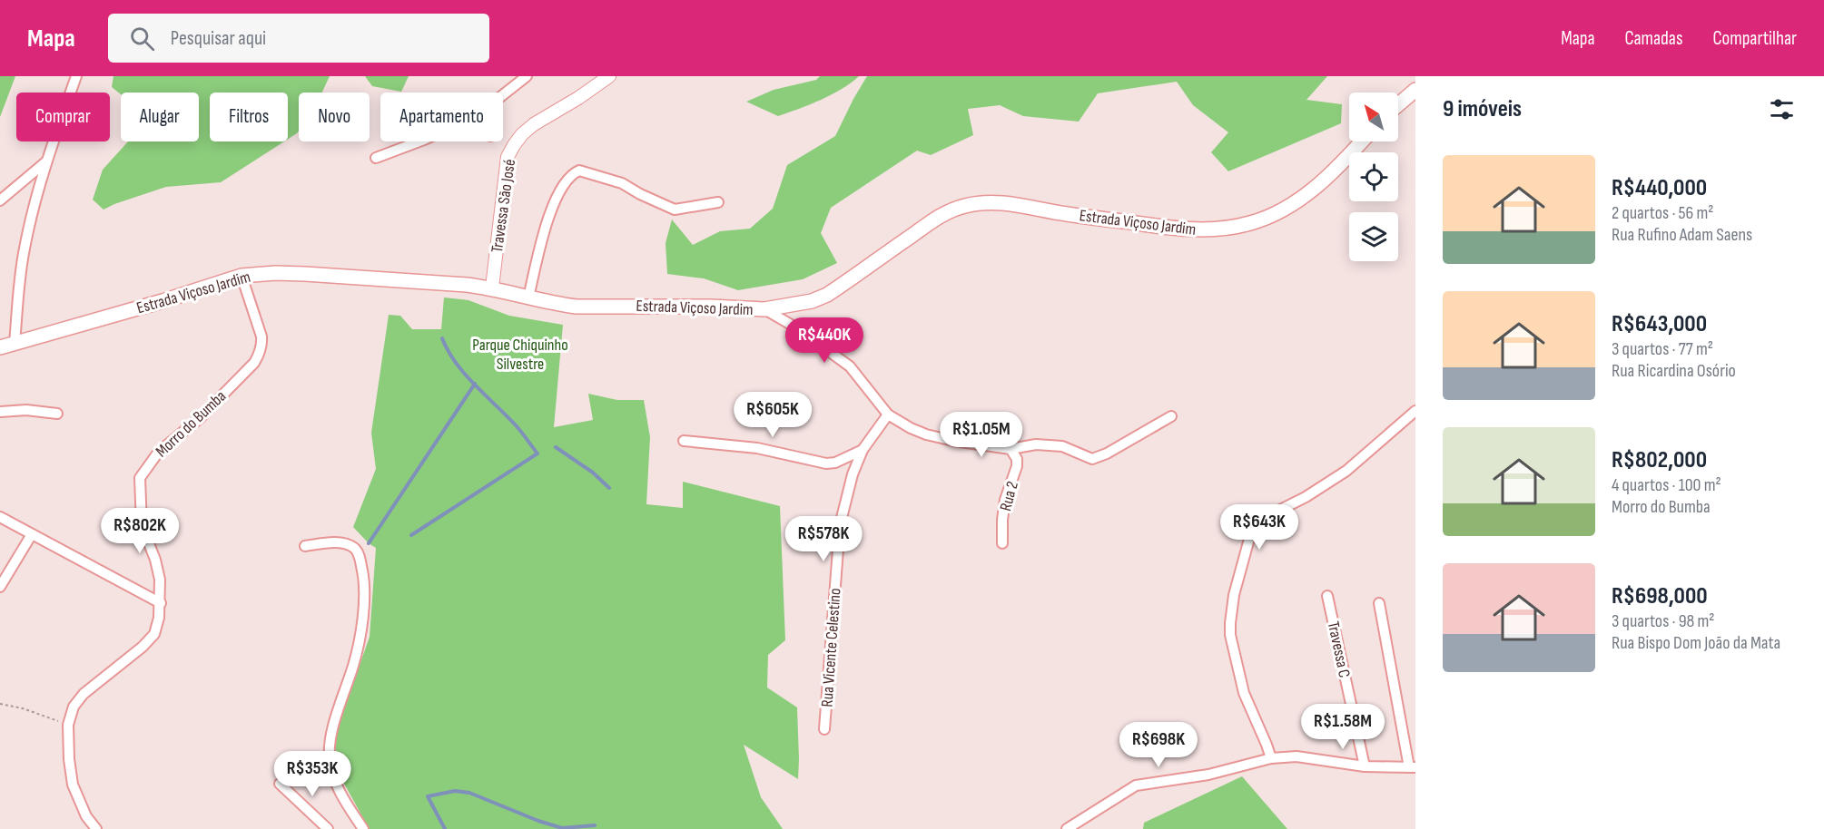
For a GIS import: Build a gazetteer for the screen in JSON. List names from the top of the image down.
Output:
{
  "streets": {
    "main road": ["Estrada Viçoso Jardim"],
    "street": [
      "Travessa São José",
      "Morro do Bumba",
      "Rua 2",
      "Rua Vicente Celestino",
      "Travessa C"
    ]
  },
  "crossings": [
    ["Travessa São José", "Estrada Viçoso Jardim"],
    ["Estrada Viçoso Jardim", "Morro do Bumba"]
  ],
  "parks": ["Parque Chiquinho Silvestre"],
  "north": "top left",
  "page": {
    "header": "Mapa",
    "search": "Pesquisar aqui",
    "nav": ["Mapa", "Camadas", "Compartilhar"],
    "heading": "9 imóveis",
    "chip": [
      "Comprar",
      "Alugar",
      "Filtros",
      "Novo",
      "Apartamento"
    ],
    "list": [
      {
        "name": "R$440,000",
        "note": "2 quartos · 56 m² · Rua Rufino Adam Saens"
      },
      {
        "name": "R$643,000",
        "note": "3 quartos · 77 m² · Rua Ricardina Osório"
      },
      {
        "name": "R$802,000",
        "note": "4 quartos · 100 m² · Morro do Bumba"
      },
      {
        "name": "R$698,000",
        "note": "3 quartos · 98 m² · Rua Bispo Dom João da Mata"
      }
    ],
    "price": [
      "R$440K",
      "R$605K",
      "R$1.05M",
      "R$643K",
      "R$802K",
      "R$578K",
      "R$1.58M",
      "R$698K",
      "R$353K"
    ]
  }
}
